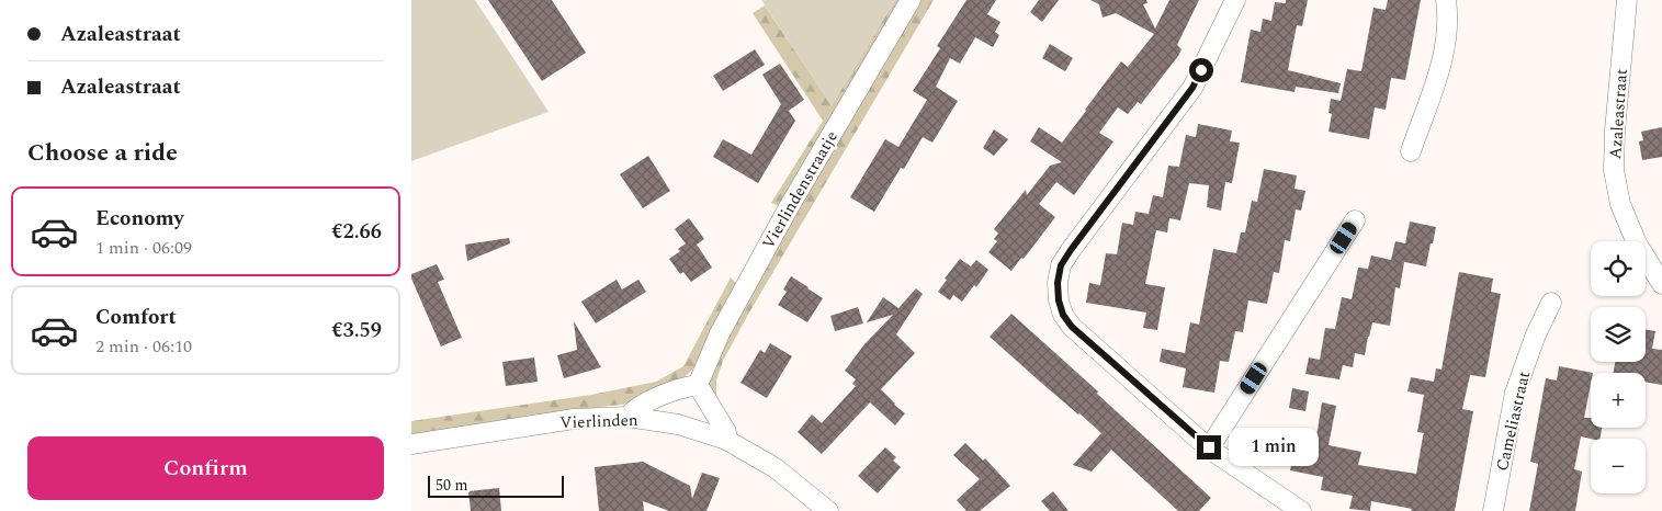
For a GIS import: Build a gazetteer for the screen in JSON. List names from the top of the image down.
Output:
{
  "streets": {
    "street": [
      "Azaleastraat",
      "Vierlindenstraatje",
      "Vierlinden",
      "Cameliastraat"
    ]
  },
  "scale_bar": "50 m",
  "page": {
    "banner": ["Azaleastraat", "Azaleastraat"],
    "heading": "Choose a ride",
    "list": [
      {
        "name": "Economy",
        "note": "1 min · 06:09",
        "value": "€2.66"
      },
      {
        "name": "Comfort",
        "note": "2 min · 06:10",
        "value": "€3.59"
      }
    ],
    "map_buttons": ["+", "−"],
    "buttons": "Confirm",
    "bubble": "1 min",
    "scale": "50 m"
  }
}
